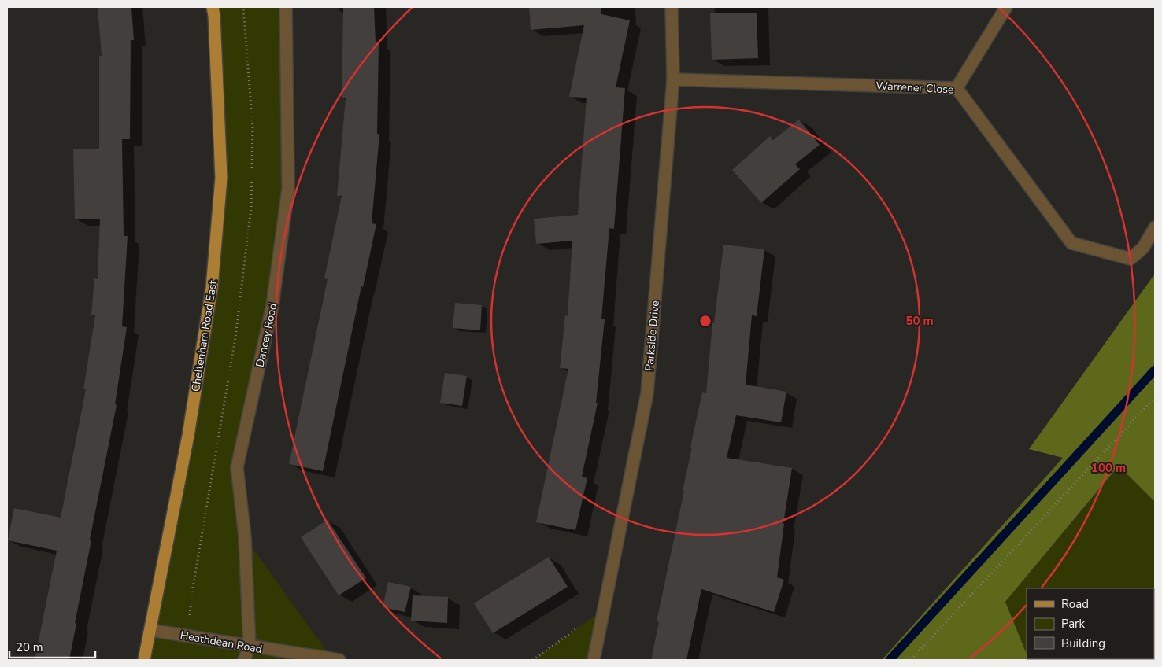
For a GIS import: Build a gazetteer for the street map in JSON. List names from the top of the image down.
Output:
{
  "streets": {
    "main road": ["Cheltenham Road East"],
    "street": [
      "Warrener Close",
      "Dancey Road",
      "Parkside Drive",
      "Heathdean Road"
    ]
  },
  "crossings": [
    ["Warrener Close", "Parkside Drive"],
    ["Dancey Road", "Heathdean Road"],
    ["Cheltenham Road East", "Heathdean Road"]
  ],
  "legend": ["Road", "Park", "Building"],
  "scale_bar": "20 m",
  "rings": ["50 m", "100 m"]
}
